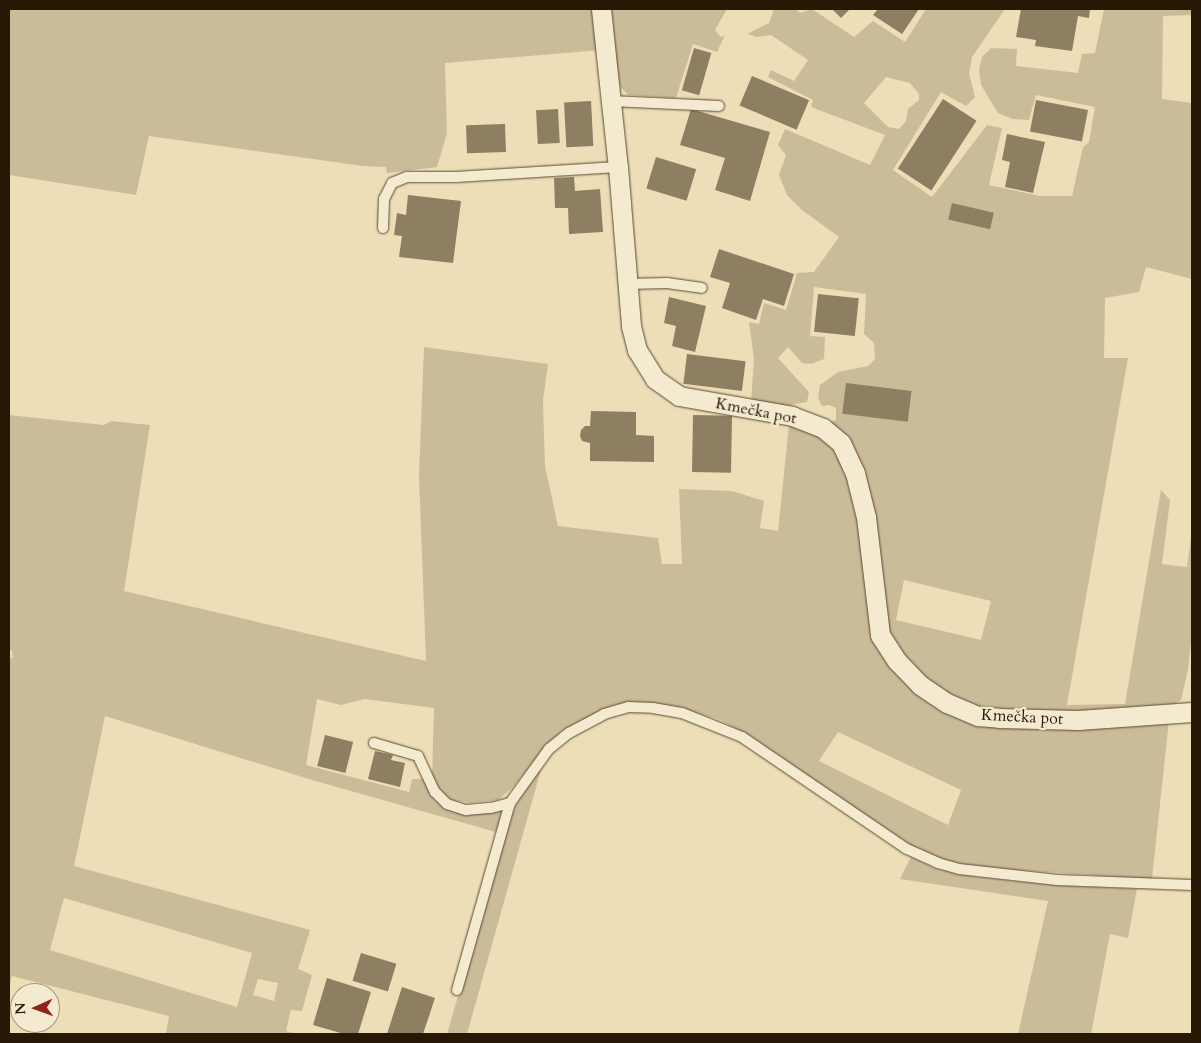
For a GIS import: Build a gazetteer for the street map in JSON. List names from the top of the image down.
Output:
{
  "streets": {
    "street": ["Kmečka pot"]
  },
  "north": "left"
}
